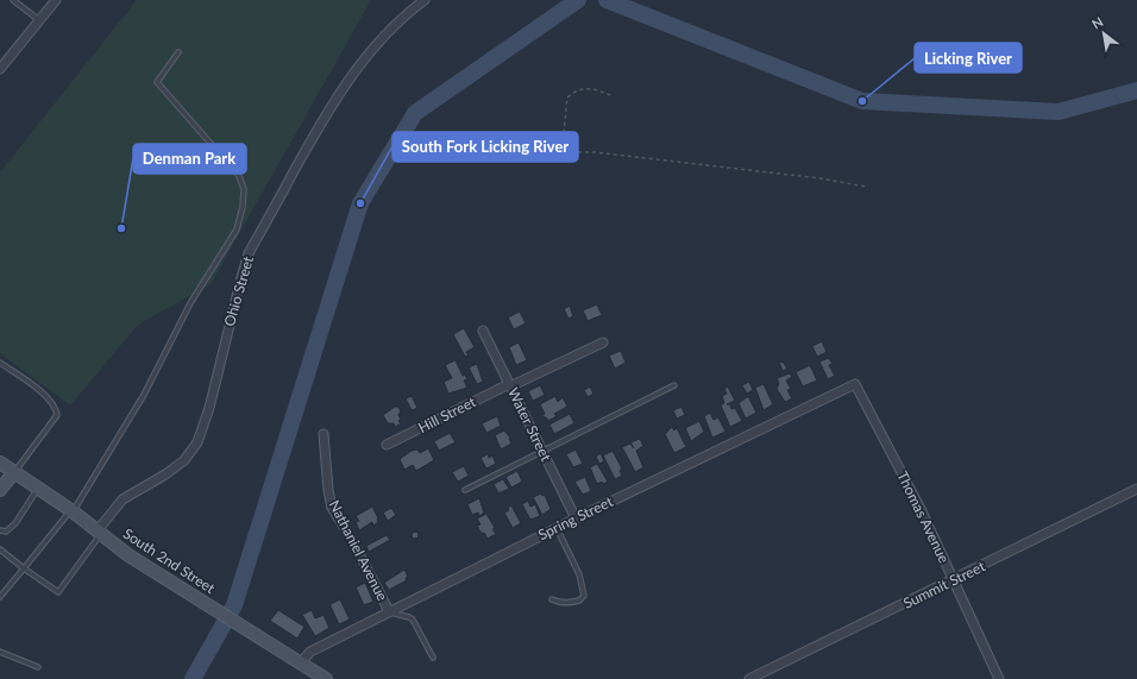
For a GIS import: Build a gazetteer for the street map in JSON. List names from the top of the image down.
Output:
{
  "streets": {
    "street": [
      "Ohio Street",
      "Hill Street",
      "Water Street",
      "Thomas Avenue",
      "Spring Street",
      "Nathaniel Avenue",
      "South 2nd Street",
      "Summit Street"
    ]
  },
  "crossings": [
    ["Ohio Street", "South 2nd Street"],
    ["Hill Street", "Water Street"],
    ["Water Street", "Spring Street"],
    ["Thomas Avenue", "Spring Street"],
    ["Thomas Avenue", "Summit Street"],
    ["Spring Street", "Nathaniel Avenue"],
    ["Spring Street", "South 2nd Street"]
  ],
  "places": ["Licking River", "South Fork Licking River", "Denman Park"],
  "north": "top left"
}
